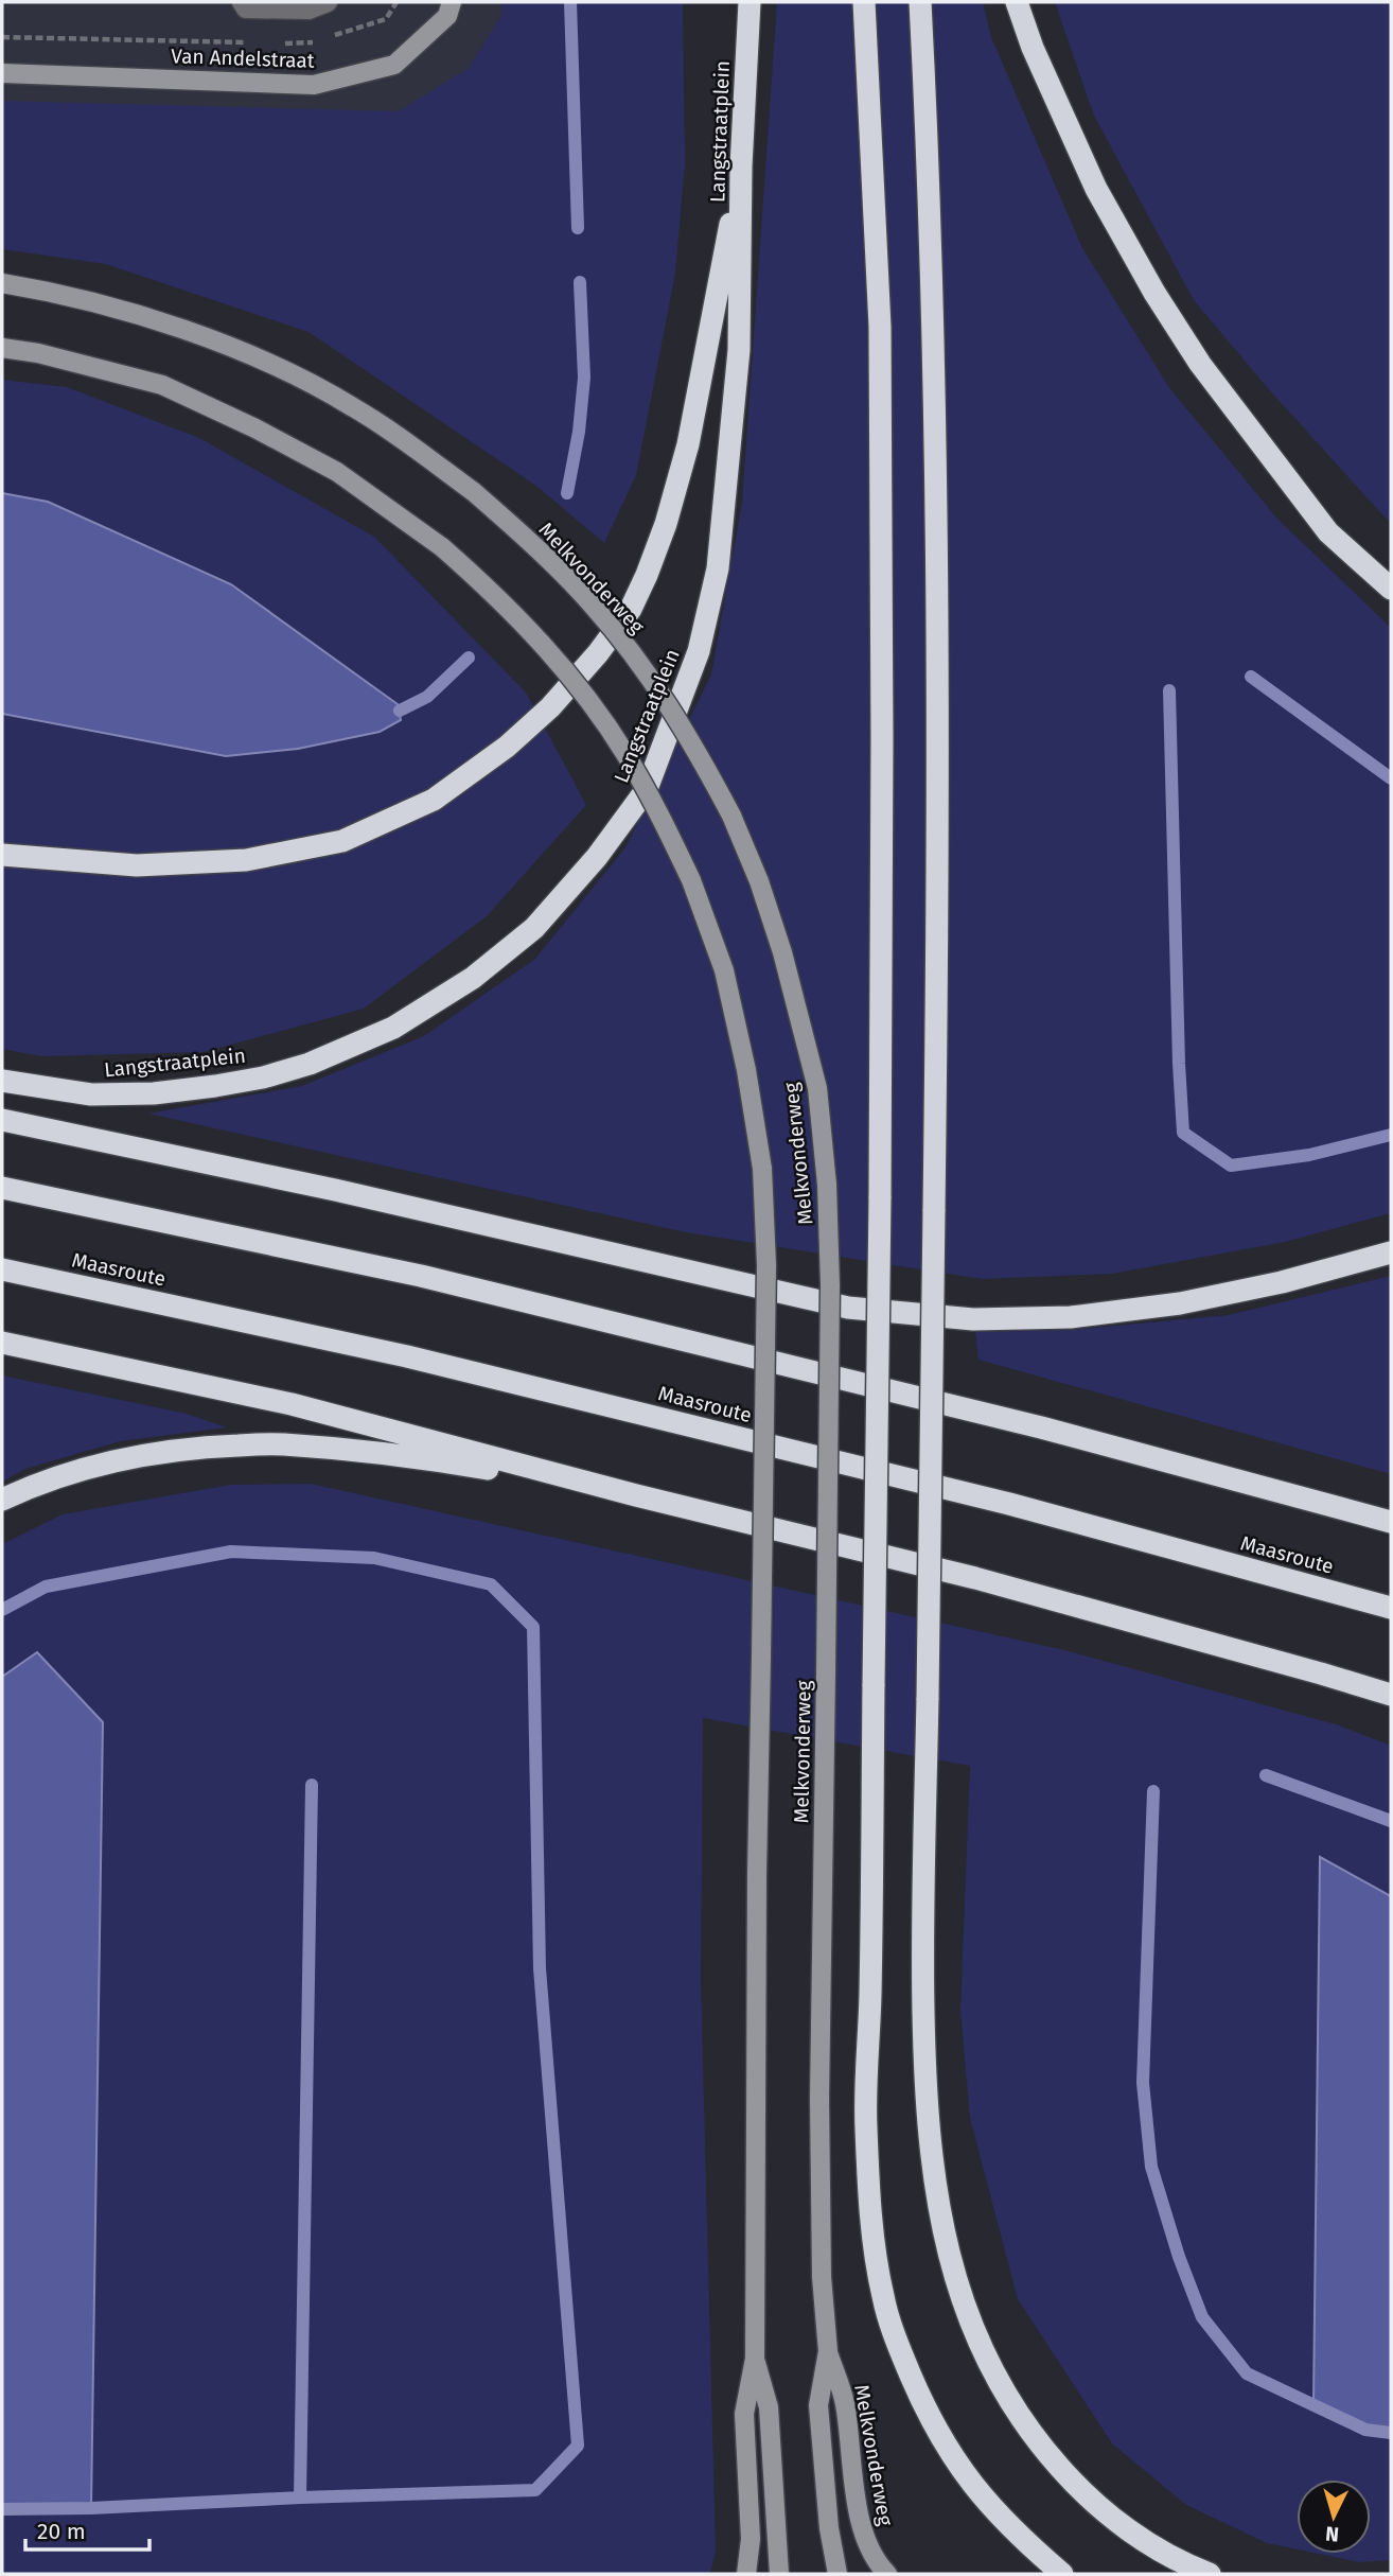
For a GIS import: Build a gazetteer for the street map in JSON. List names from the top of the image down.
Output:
{
  "streets": {
    "highway": ["Langstraatplein", "Maasroute"],
    "main road": ["Van Andelstraat", "Melkvonderweg"]
  },
  "scale_bar": "20 m",
  "north": "bottom"
}
